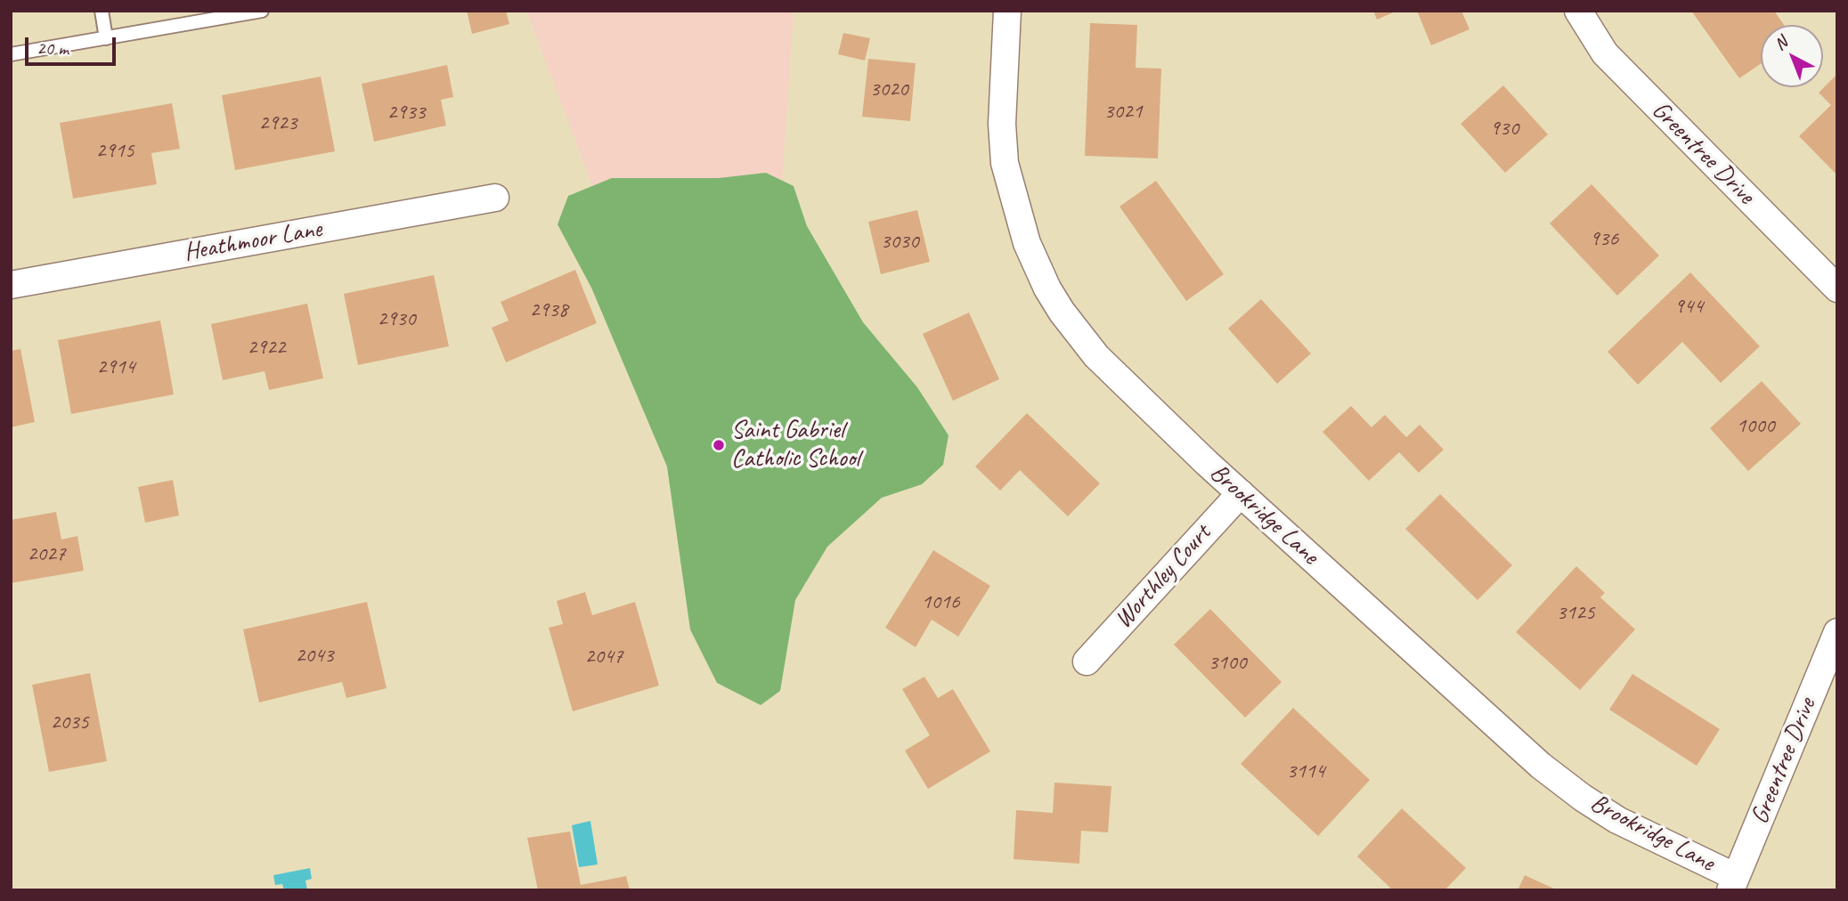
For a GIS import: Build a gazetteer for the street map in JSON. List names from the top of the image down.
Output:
{
  "streets": {
    "street": [
      "Greentree Drive",
      "Heathmoor Lane",
      "Brookridge Lane",
      "Worthley Court"
    ]
  },
  "crossings": [
    ["Greentree Drive", "Brookridge Lane"],
    ["Brookridge Lane", "Worthley Court"]
  ],
  "places": ["Saint Gabriel Catholic School"],
  "house_numbers": [
    "3020",
    "3021",
    "2933",
    "2923",
    "930",
    "2915",
    "936",
    "3030",
    "944",
    "2938",
    "2930",
    "2922",
    "2914",
    "1000",
    "2027",
    "1016",
    "3125",
    "2043",
    "2047",
    "3100",
    "2035",
    "3114"
  ],
  "scale_bar": "20 m",
  "north": "top left"
}
